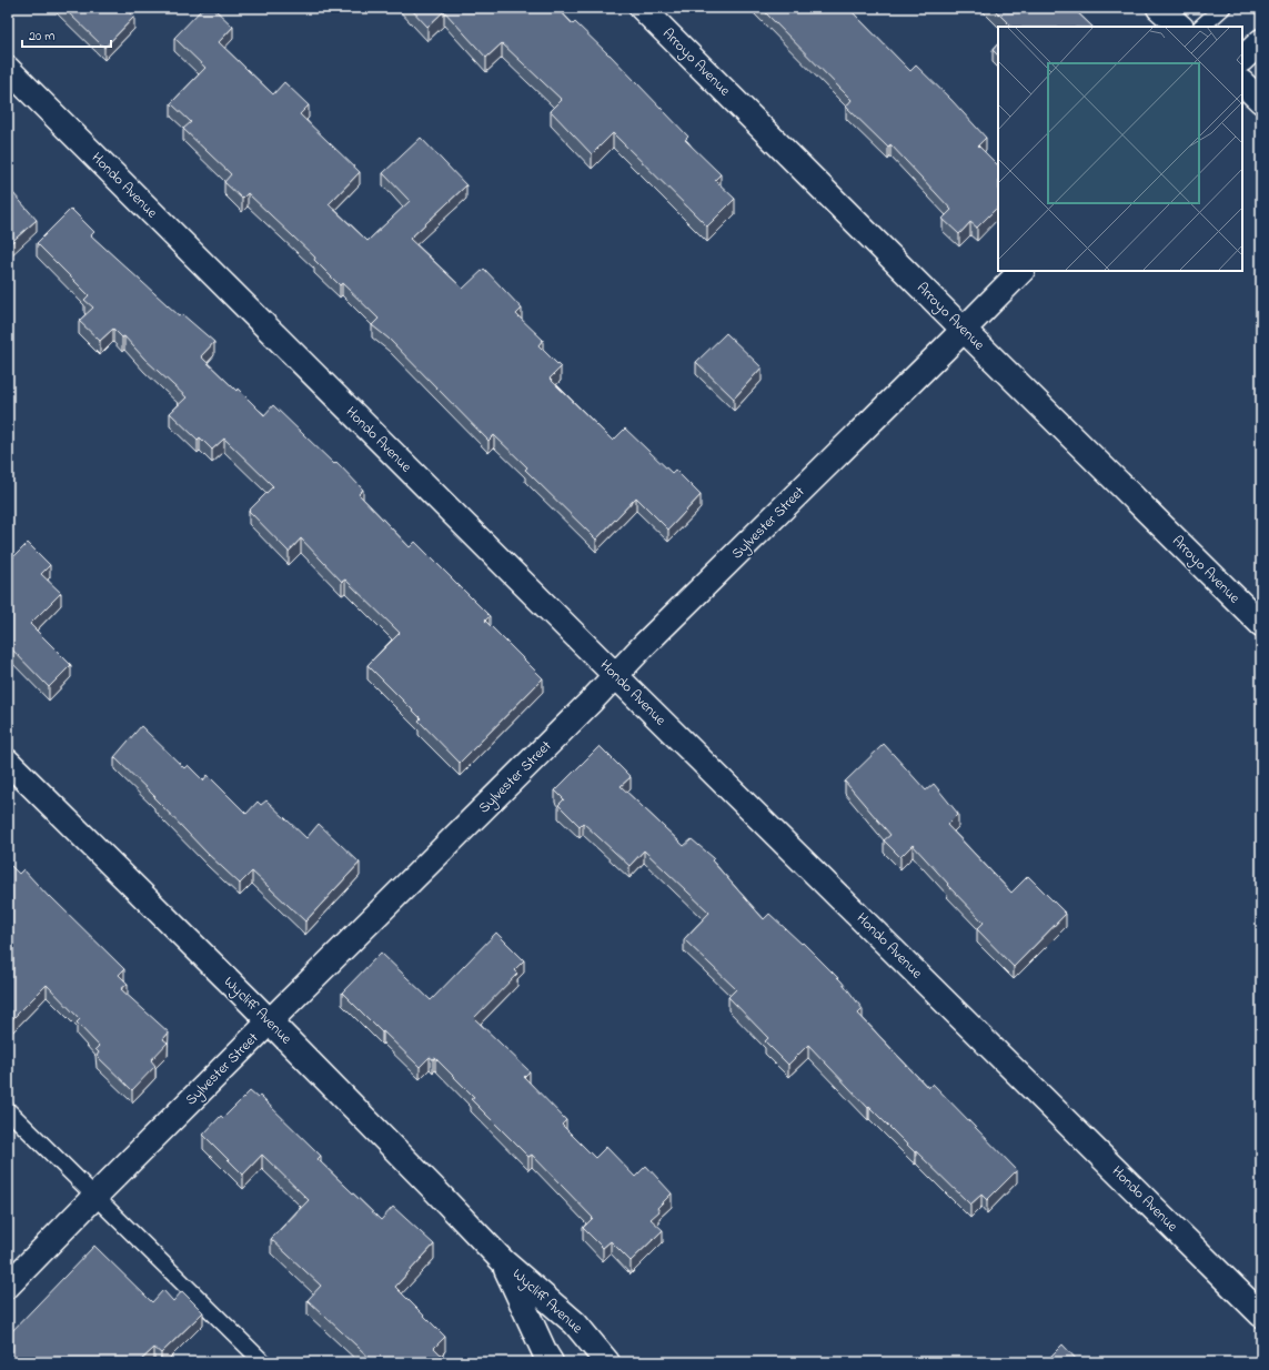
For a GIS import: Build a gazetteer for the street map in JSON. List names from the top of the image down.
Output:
{
  "streets": {
    "street": [
      "Arroyo Avenue",
      "Hondo Avenue",
      "Sylvester Street",
      "Wycliff Avenue"
    ]
  },
  "crossings": [
    ["Arroyo Avenue", "Sylvester Street"],
    ["Hondo Avenue", "Sylvester Street"],
    ["Sylvester Street", "Wycliff Avenue"]
  ],
  "scale_bar": "20 m"
}
